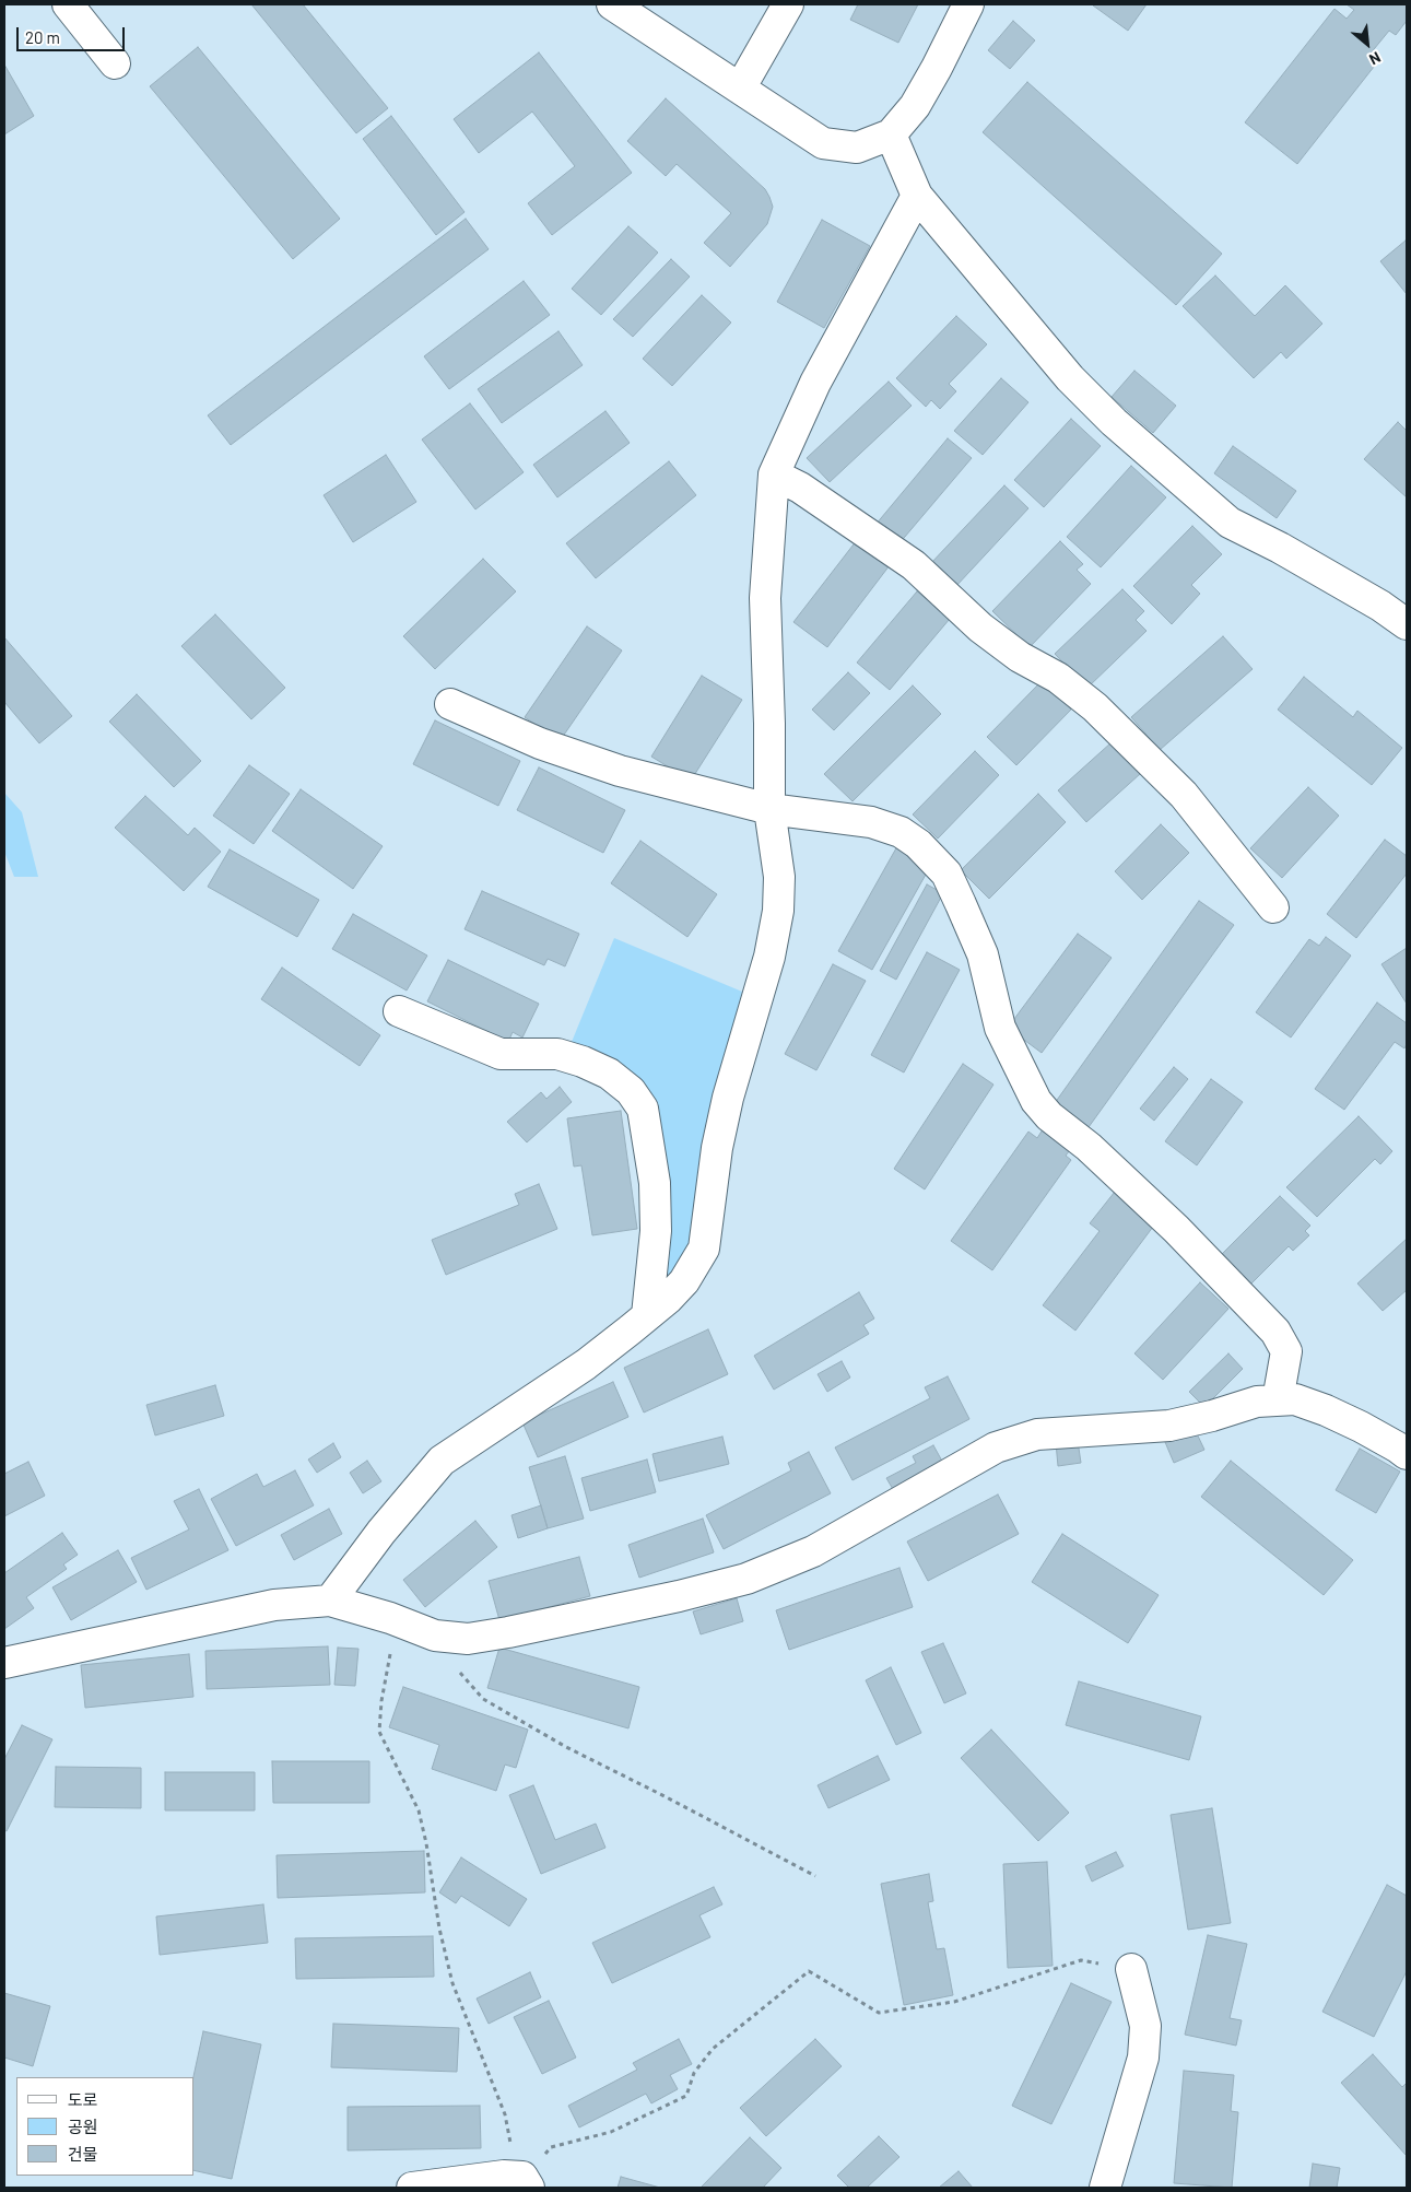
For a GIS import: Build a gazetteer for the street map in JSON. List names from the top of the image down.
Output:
{
  "legend": ["도로", "공원", "건물"],
  "scale_bar": "20 m",
  "north": "bottom right"
}
